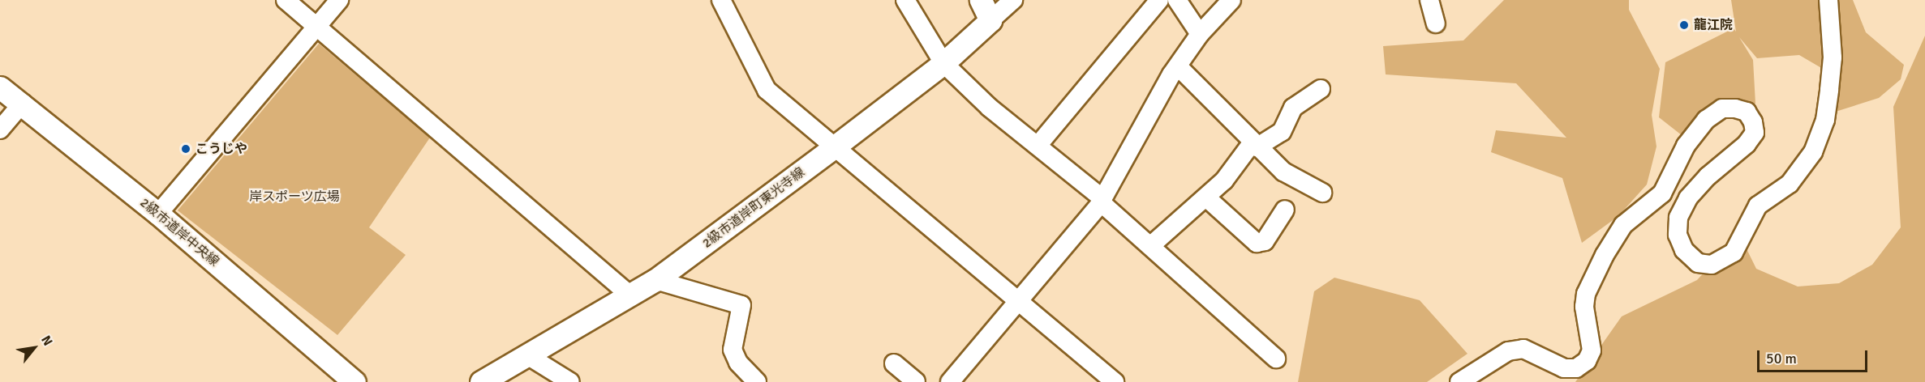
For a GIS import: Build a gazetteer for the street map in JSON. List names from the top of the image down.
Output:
{
  "streets": {
    "street": ["2級市道岸町東光寺線", "2級市道岸中央線"]
  },
  "parks": ["岸スポーツ広場"],
  "places": ["龍江院", "こうじや"],
  "scale_bar": "50 m",
  "north": "top right"
}
